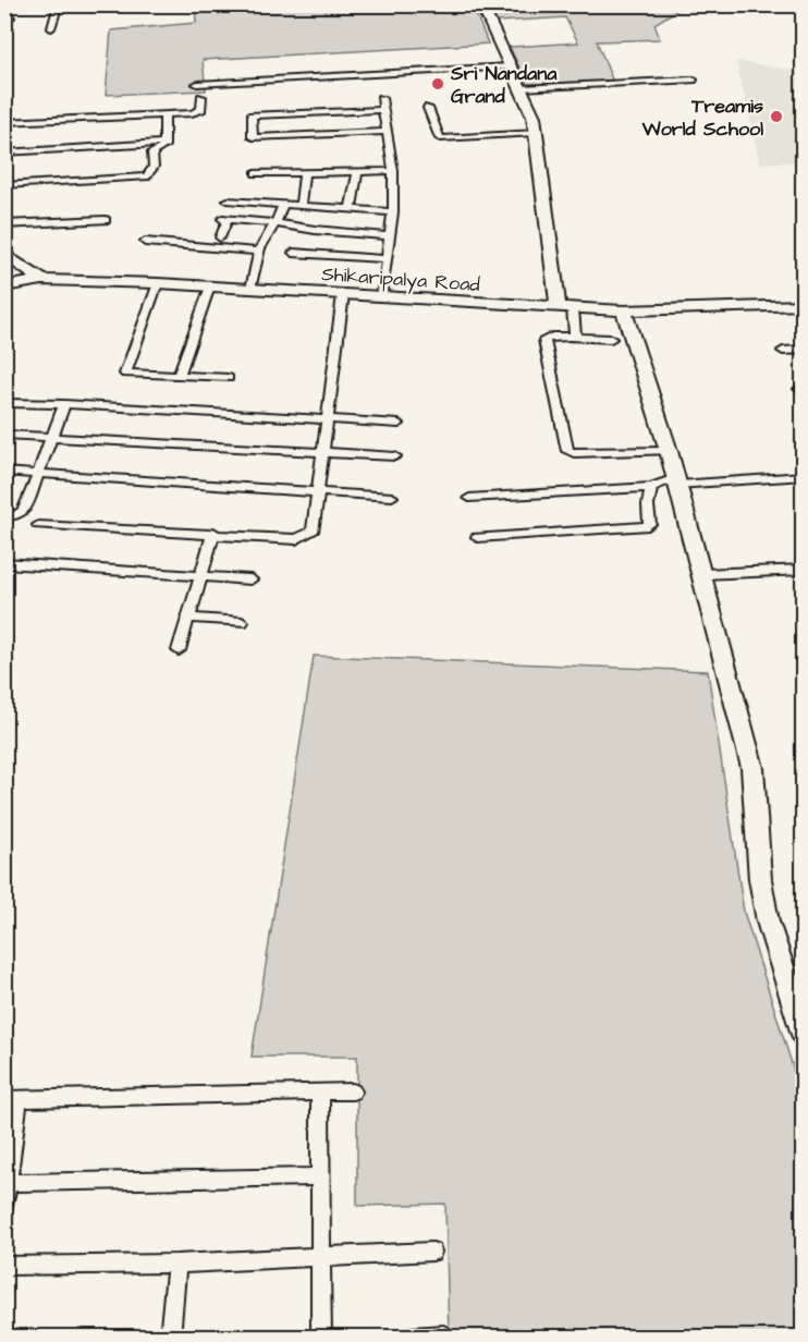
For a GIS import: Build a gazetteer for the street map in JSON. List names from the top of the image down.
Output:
{
  "streets": {
    "street": ["Shikaripalya Road"]
  },
  "places": ["Sri Nandana Grand", "Treamis World School"]
}
